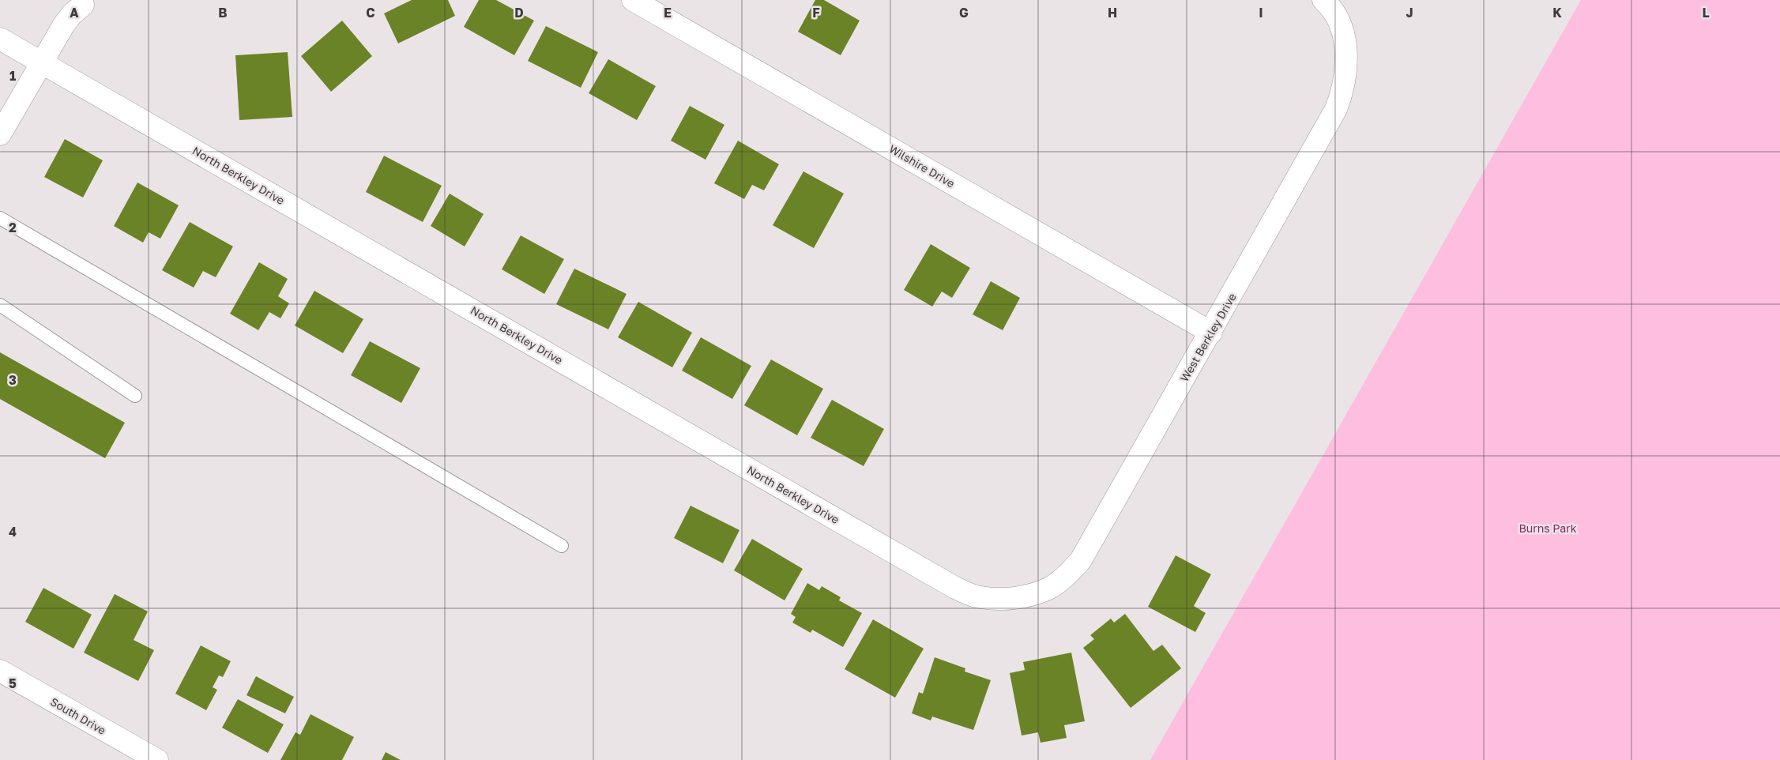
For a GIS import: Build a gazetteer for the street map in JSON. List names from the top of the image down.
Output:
{
  "streets": {
    "street": [
      "Wilshire Drive",
      "North Berkley Drive",
      "West Berkley Drive",
      "South Drive"
    ]
  },
  "crossings": [
    ["Wilshire Drive", "West Berkley Drive"],
    ["North Berkley Drive", "West Berkley Drive"]
  ],
  "parks": ["Burns Park"],
  "grid": {
    "columns": [
      "A",
      "B",
      "C",
      "D",
      "E",
      "F",
      "G",
      "H",
      "I",
      "J",
      "K",
      "L"
    ],
    "rows": [
      "1",
      "2",
      "3",
      "4",
      "5"
    ]
  }
}
